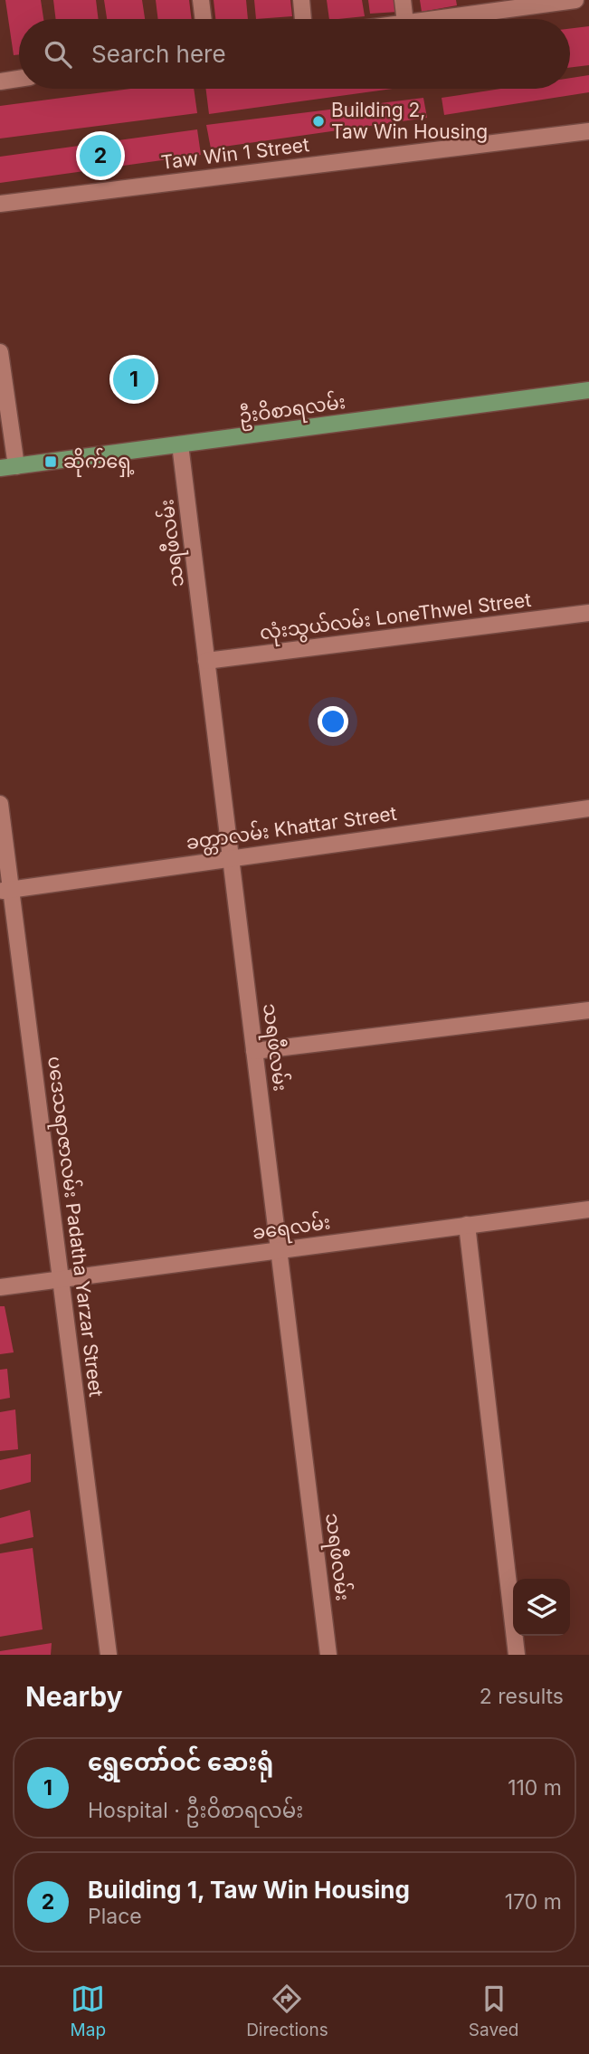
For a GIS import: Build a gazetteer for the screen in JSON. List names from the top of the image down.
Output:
{
  "streets": {
    "main road": ["ဦးဝိစာရလမ်း"],
    "street": [
      "Taw Win 1 Street",
      "သရဖီလမ်း",
      "လုံးသွယ်လမ်း LoneThwel Street",
      "ခတ္တာလမ်း Khattar Street",
      "ပဒေသရာဇာလမ်း Padatha Yarzar Street",
      "ခရေလမ်း"
    ]
  },
  "crossings": [
    ["ဦးဝိစာရလမ်း", "သရဖီလမ်း"],
    ["သရဖီလမ်း", "လုံးသွယ်လမ်း LoneThwel Street"],
    ["သရဖီလမ်း", "ခတ္တာလမ်း Khattar Street"],
    ["သရဖီလမ်း", "ခရေလမ်း"],
    ["ခတ္တာလမ်း Khattar Street", "ပဒေသရာဇာလမ်း Padatha Yarzar Street"],
    ["ပဒေသရာဇာလမ်း Padatha Yarzar Street", "ခရေလမ်း"]
  ],
  "places": {
    "other": ["Building 2, Taw Win Housing"],
    "transit": ["ဆိုက်ရှေ့"]
  },
  "page": {
    "search": "Search here",
    "pins": ["2", "1"],
    "heading": ["Nearby", "2 results"],
    "list": [
      {
        "mark": "1",
        "name": "ရွှေတော်ဝင် ဆေးရုံ",
        "note": "Hospital · ဦးဝိစာရလမ်း",
        "value": "110 m"
      },
      {
        "mark": "2",
        "name": "Building 1, Taw Win Housing",
        "note": "Place",
        "value": "170 m"
      }
    ],
    "nav": ["Map", "Directions", "Saved"]
  }
}
